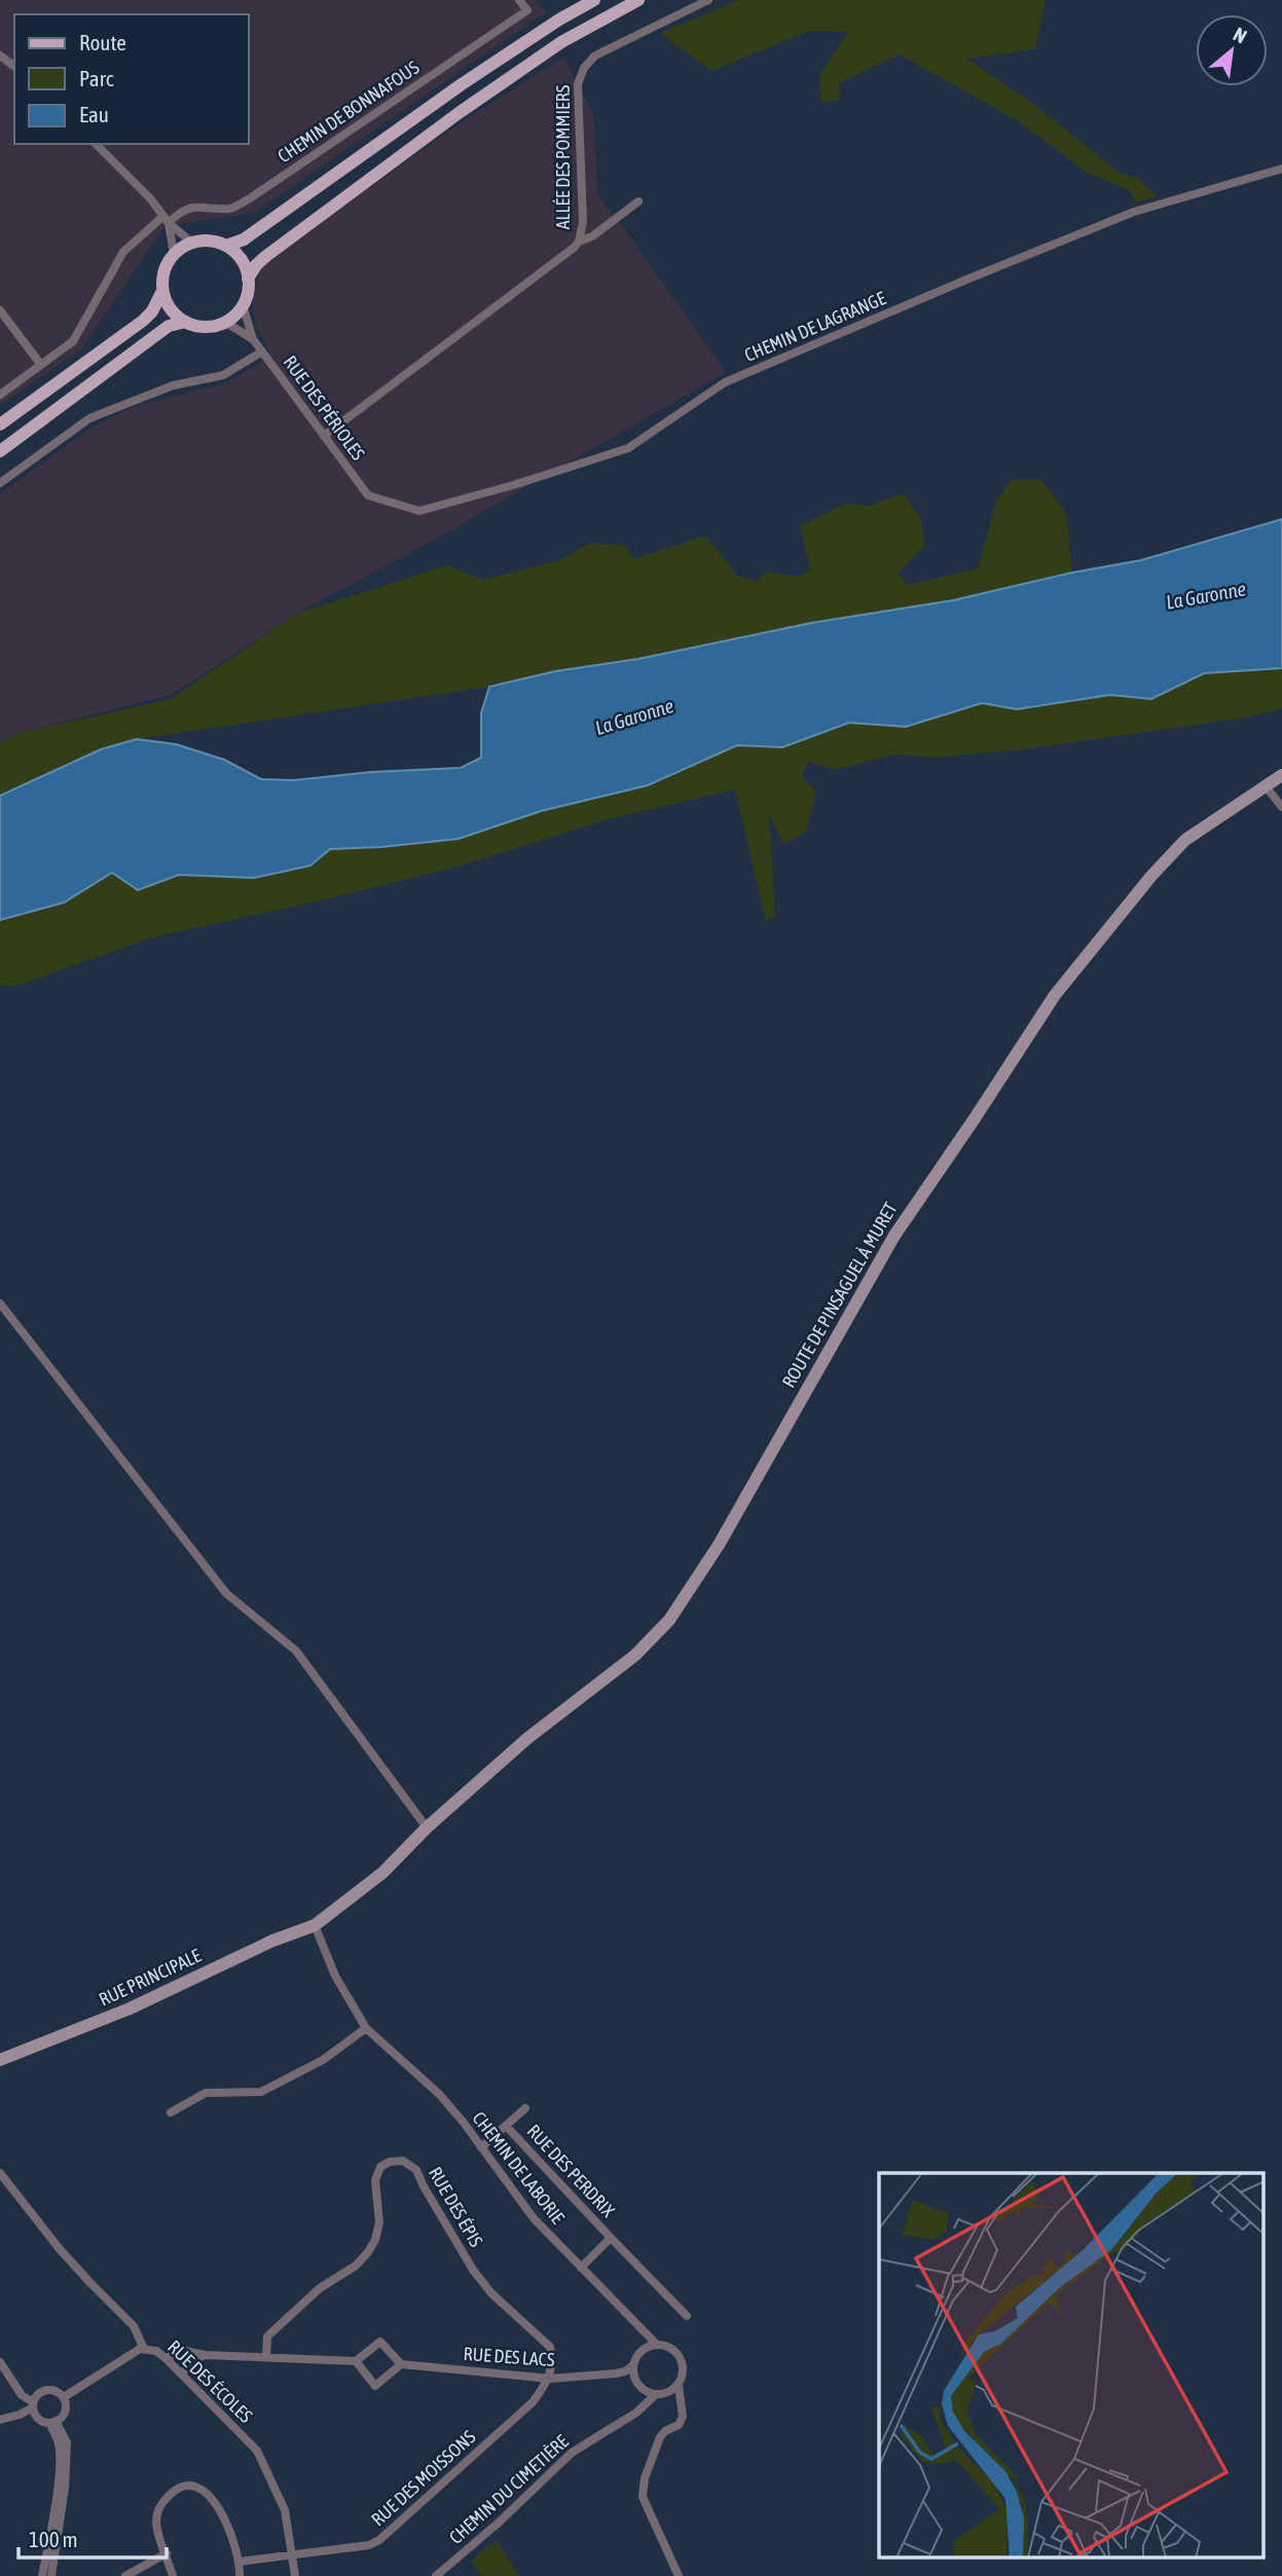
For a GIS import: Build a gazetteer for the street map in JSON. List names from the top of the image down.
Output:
{
  "streets": {
    "street": [
      "CHEMIN DE BONNAFOUS",
      "ALLÉE DES POMMIERS",
      "CHEMIN DE LAGRANGE",
      "RUE DES PÉRIOLES",
      "ROUTE DE PINSAGUEL À MURET",
      "RUE PRINCIPALE",
      "CHEMIN DE LABORIE",
      "RUE DES PERDRIX",
      "RUE DES ÉPIS",
      "RUE DES LACS",
      "RUE DES ÉCOLES",
      "RUE DES MOISSONS",
      "CHEMIN DU CIMETIÈRE"
    ]
  },
  "crossings": [
    ["ALLÉE DES POMMIERS", "RUE DES PÉRIOLES"],
    ["CHEMIN DE LAGRANGE", "RUE DES PÉRIOLES"],
    ["ROUTE DE PINSAGUEL À MURET", "RUE PRINCIPALE"],
    ["ROUTE DE PINSAGUEL À MURET", "CHEMIN DE LABORIE"],
    ["RUE PRINCIPALE", "CHEMIN DE LABORIE"],
    ["CHEMIN DE LABORIE", "RUE DES PERDRIX"],
    ["CHEMIN DE LABORIE", "RUE DES LACS"],
    ["CHEMIN DE LABORIE", "CHEMIN DU CIMETIÈRE"],
    ["RUE DES ÉPIS", "RUE DES LACS"],
    ["RUE DES ÉPIS", "RUE DES MOISSONS"],
    ["RUE DES LACS", "RUE DES MOISSONS"],
    ["RUE DES LACS", "CHEMIN DU CIMETIÈRE"],
    ["RUE DES ÉCOLES", "RUE DES MOISSONS"]
  ],
  "water": ["La Garonne"],
  "legend": ["Route", "Parc", "Eau"],
  "scale_bar": "100 m",
  "north": "top right"
}
